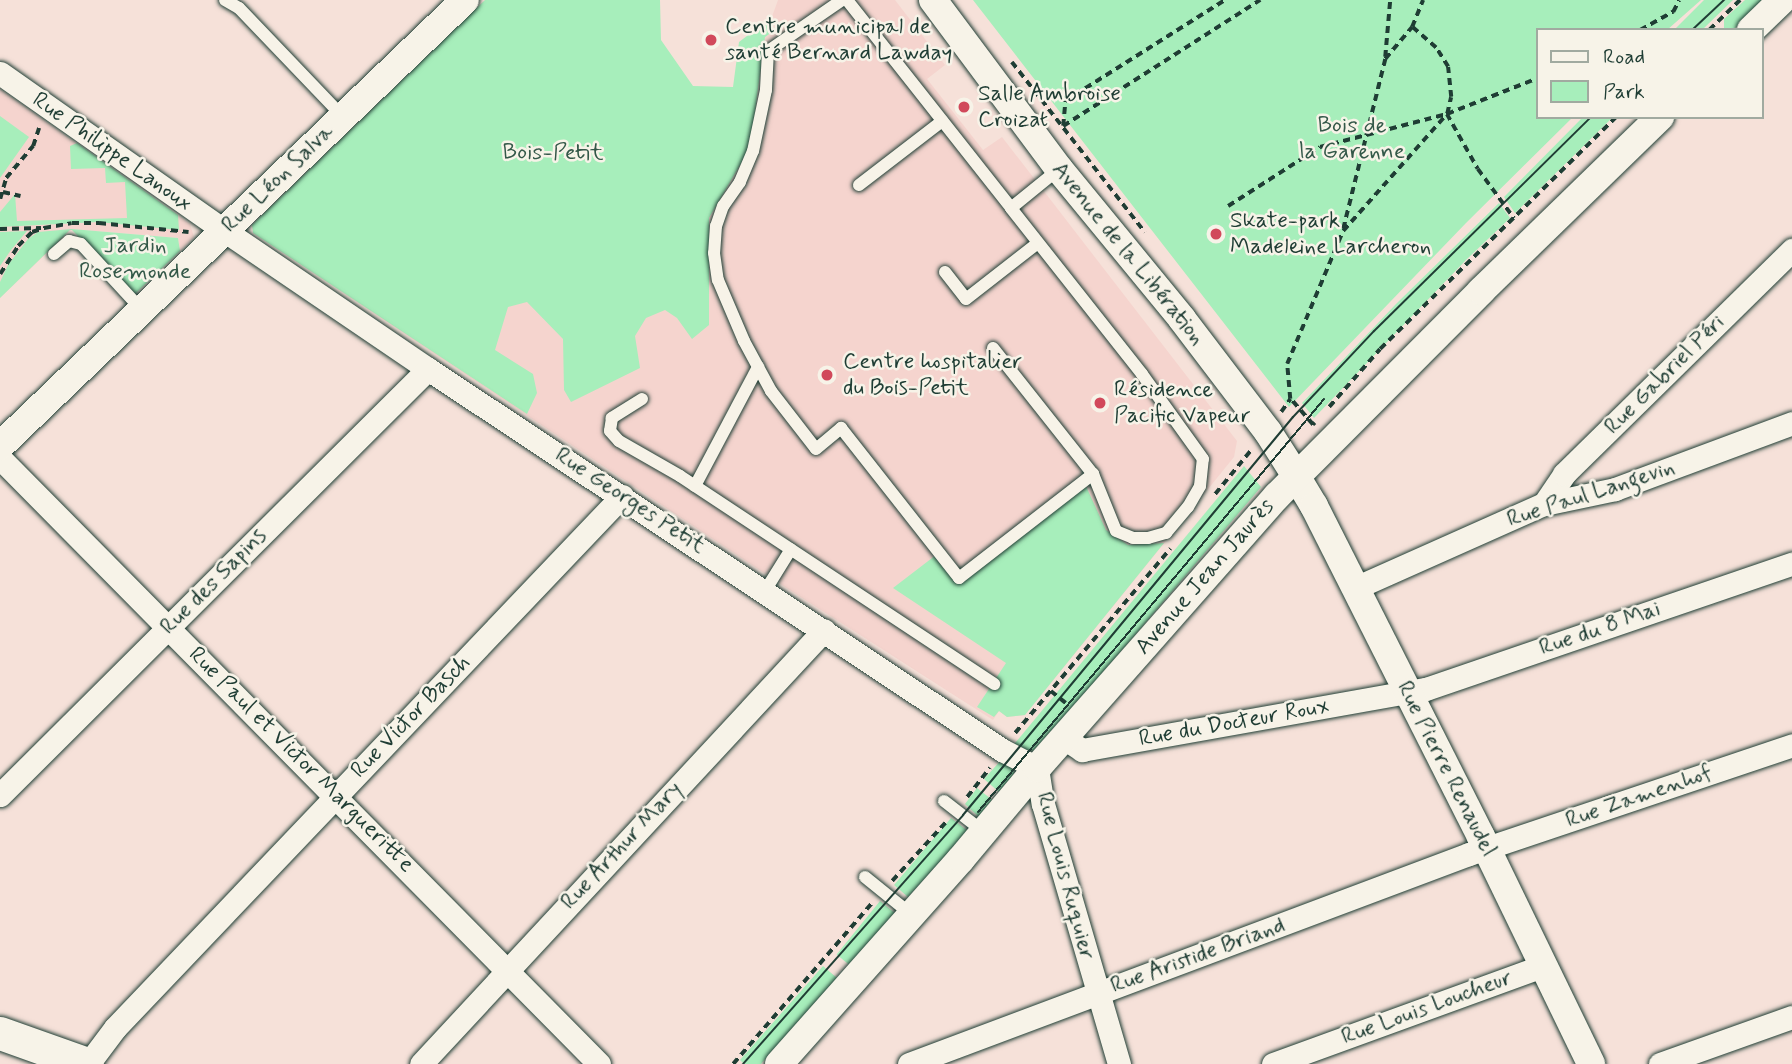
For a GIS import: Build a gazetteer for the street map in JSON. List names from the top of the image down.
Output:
{
  "streets": {
    "street": [
      "Rue Philippe Lanoux",
      "Rue Léon Salva",
      "Avenue de la Libération",
      "Rue Gabriel Péri",
      "Rue Paul Langevin",
      "Rue Georges Petit",
      "Avenue Jean Jaurès",
      "Rue des Sapins",
      "Rue du 8 Mai",
      "Rue Victor Basch",
      "Rue du Docteur Roux",
      "Rue Paul et Victor Margueritte",
      "Rue Pierre Renaudel",
      "Rue Zamenhof",
      "Rue Arthur Mary",
      "Rue Louis Ruquier",
      "Rue Aristide Briand",
      "Rue Louis Loucheur"
    ]
  },
  "crossings": [
    ["Rue Philippe Lanoux", "Rue Léon Salva"],
    ["Rue Philippe Lanoux", "Rue Georges Petit"],
    ["Rue Léon Salva", "Rue Georges Petit"],
    ["Avenue de la Libération", "Avenue Jean Jaurès"],
    ["Avenue de la Libération", "Rue Pierre Renaudel"],
    ["Rue Gabriel Péri", "Rue Paul Langevin"],
    ["Rue Paul Langevin", "Rue Pierre Renaudel"],
    ["Rue Georges Petit", "Avenue Jean Jaurès"],
    ["Rue Georges Petit", "Rue des Sapins"],
    ["Rue Georges Petit", "Rue Victor Basch"],
    ["Rue Georges Petit", "Rue Arthur Mary"],
    ["Rue Georges Petit", "Rue Louis Ruquier"],
    ["Avenue Jean Jaurès", "Rue du Docteur Roux"],
    ["Avenue Jean Jaurès", "Rue Pierre Renaudel"],
    ["Avenue Jean Jaurès", "Rue Louis Ruquier"],
    ["Rue des Sapins", "Rue Paul et Victor Margueritte"],
    ["Rue du 8 Mai", "Rue du Docteur Roux"],
    ["Rue du 8 Mai", "Rue Pierre Renaudel"],
    ["Rue Victor Basch", "Rue Paul et Victor Margueritte"],
    ["Rue du Docteur Roux", "Rue Pierre Renaudel"],
    ["Rue Paul et Victor Margueritte", "Rue Arthur Mary"],
    ["Rue Pierre Renaudel", "Rue Zamenhof"],
    ["Rue Pierre Renaudel", "Rue Aristide Briand"],
    ["Rue Pierre Renaudel", "Rue Louis Loucheur"],
    ["Rue Zamenhof", "Rue Aristide Briand"],
    ["Rue Louis Ruquier", "Rue Aristide Briand"]
  ],
  "parks": ["Bois de la Garenne", "Bois-Petit", "Jardin Rosemonde"],
  "places": [
    "Centre municipal de santé Bernard Lawday",
    "Salle Ambroise Croizat",
    "Skate-park Madeleine Larcheron",
    "Centre hospitalier du Bois-Petit",
    "Résidence Pacific Vapeur"
  ],
  "legend": ["Road", "Park"]
}
